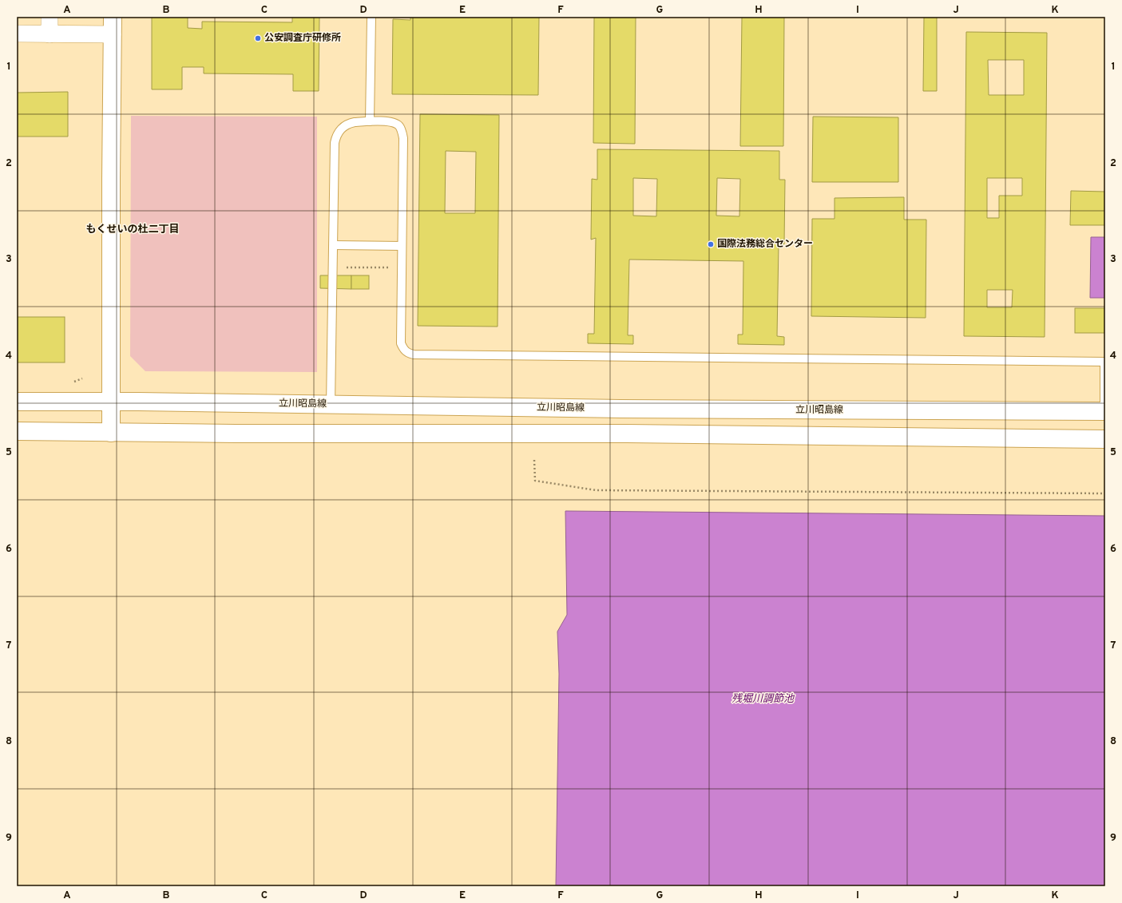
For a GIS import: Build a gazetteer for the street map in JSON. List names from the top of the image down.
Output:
{
  "streets": {
    "main road": ["立川昭島線"]
  },
  "districts": ["もくせいの杜二丁目"],
  "water": ["残堀川調節池"],
  "places": ["公安調査庁研修所", "国際法務総合センター"],
  "grid": {
    "columns": [
      "A",
      "B",
      "C",
      "D",
      "E",
      "F",
      "G",
      "H",
      "I",
      "J",
      "K"
    ],
    "rows": [
      "1",
      "2",
      "3",
      "4",
      "5",
      "6",
      "7",
      "8",
      "9"
    ]
  }
}
